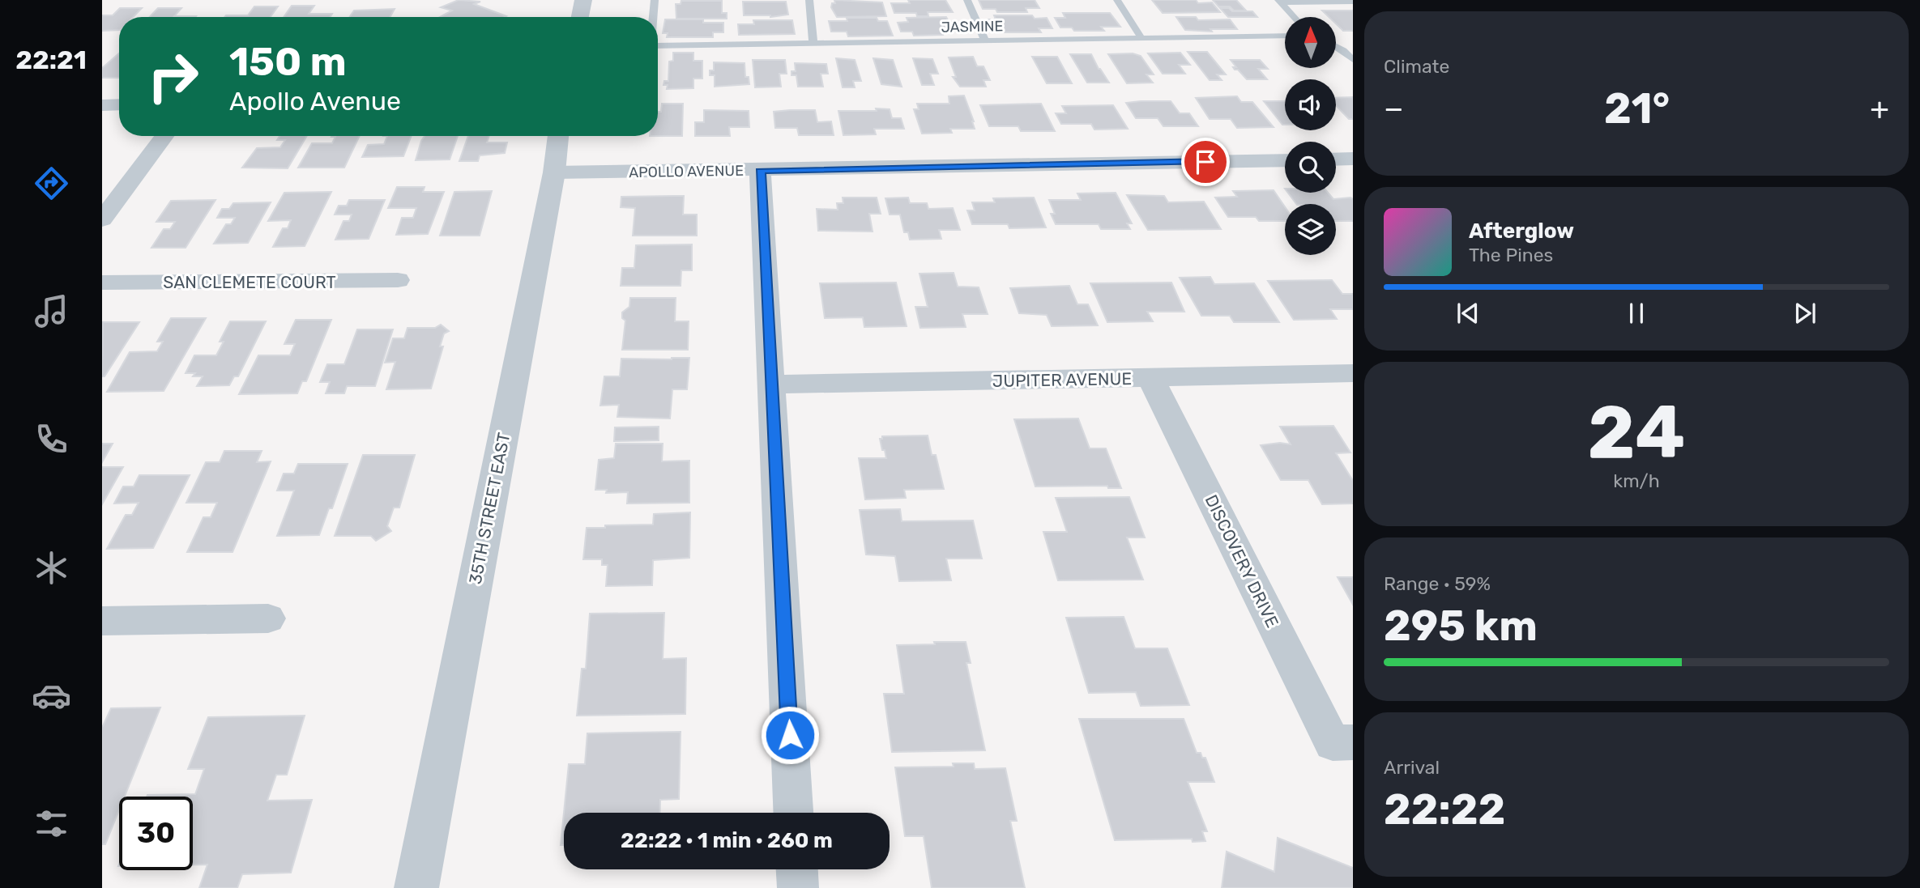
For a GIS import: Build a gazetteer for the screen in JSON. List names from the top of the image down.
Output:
{
  "streets": {
    "street": [
      "APOLLO AVENUE",
      "SAN CLEMETE COURT",
      "JUPITER AVENUE",
      "35TH STREET EAST",
      "DISCOVERY DRIVE"
    ],
    "lane": ["JASMINE"]
  },
  "crossings": [
    ["APOLLO AVENUE", "35TH STREET EAST"],
    ["JUPITER AVENUE", "DISCOVERY DRIVE"]
  ],
  "north": "top",
  "page": {
    "tabs": "22:21",
    "tile": [
      "Climate",
      ["24", "km/h"],
      ["Range · 59%", "295 km"],
      ["Arrival", "22:22"]
    ],
    "turn": ["150 m", "Apollo Avenue"],
    "heat": ["−", "21°", "+"],
    "song": ["Afterglow", "The Pines"],
    "limit": "30",
    "trip": "22:22 · 1 min · 260 m"
  }
}
